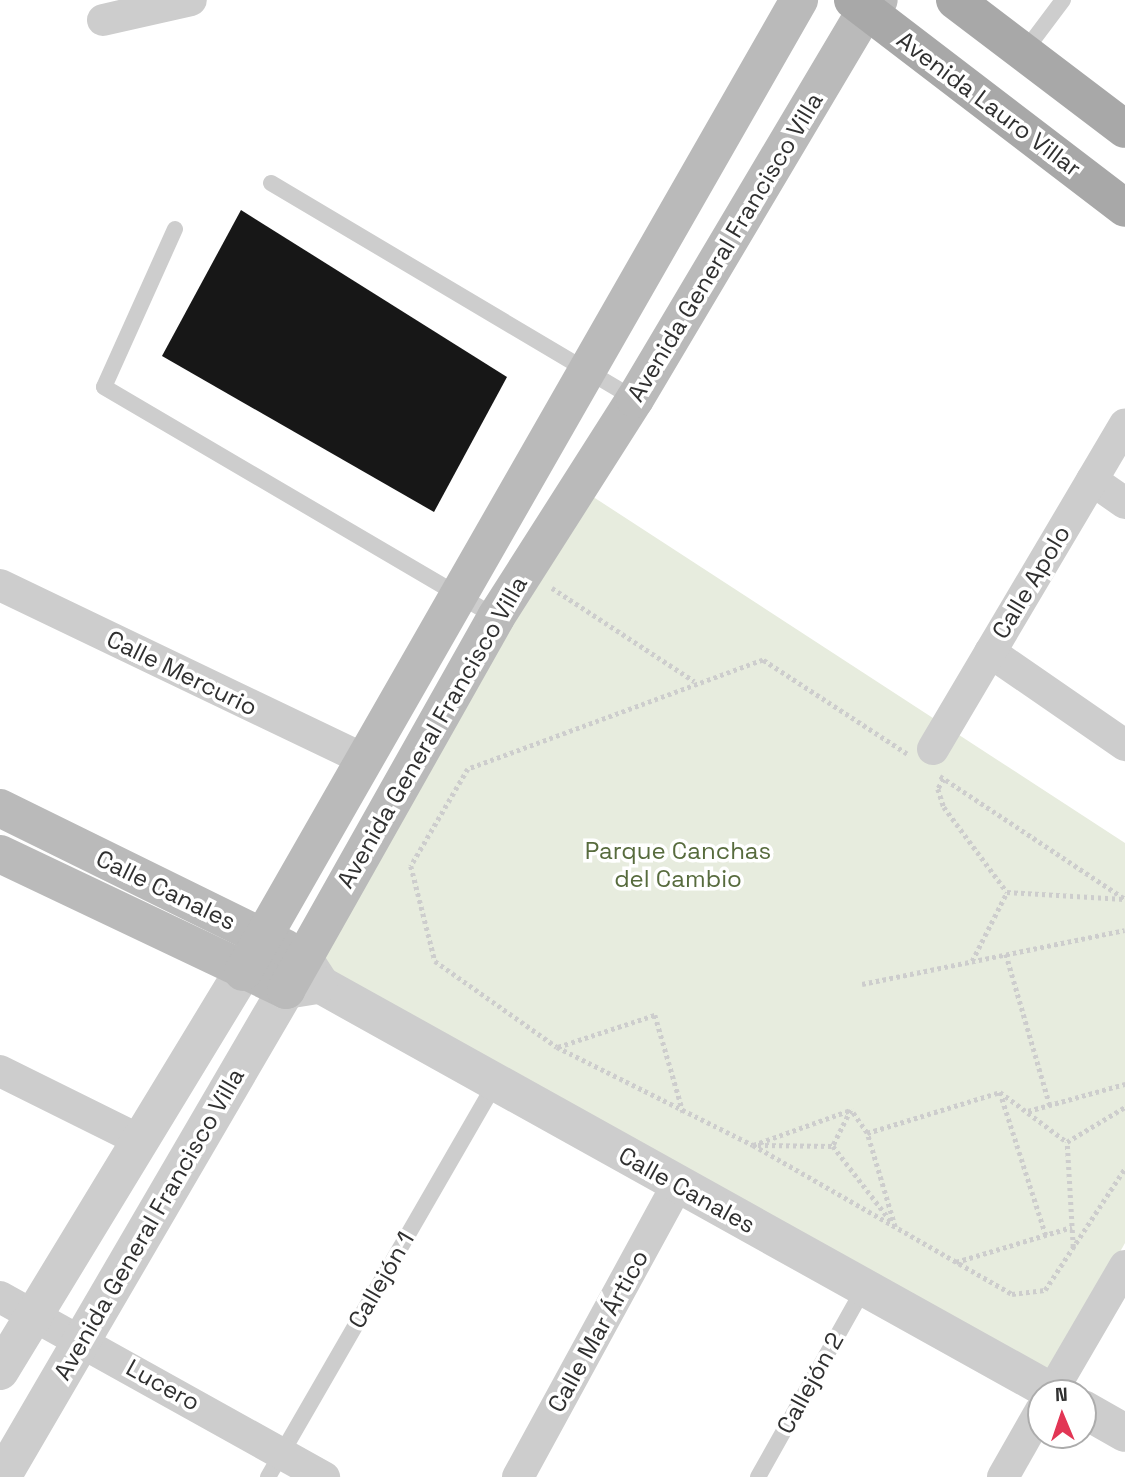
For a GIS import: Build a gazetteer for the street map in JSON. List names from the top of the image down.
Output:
{
  "streets": {
    "main road": ["Avenida Lauro Villar", "Avenida General Francisco Villa", "Calle Canales"],
    "street": [
      "Calle Apolo",
      "Calle Mercurio",
      "Calle Mar Ártico",
      "Lucero"
    ],
    "lane": ["Callejón 1", "Callejón 2"]
  },
  "crossings": [
    ["Avenida Lauro Villar", "Avenida General Francisco Villa"],
    ["Avenida General Francisco Villa", "Calle Mercurio"],
    ["Avenida General Francisco Villa", "Calle Canales"],
    ["Avenida General Francisco Villa", "Lucero"],
    ["Calle Canales", "Callejón 1"],
    ["Calle Canales", "Calle Mar Ártico"],
    ["Calle Canales", "Callejón 2"],
    ["Callejón 1", "Lucero"]
  ],
  "parks": ["Parque Canchas del Cambio"],
  "north": "top"
}
